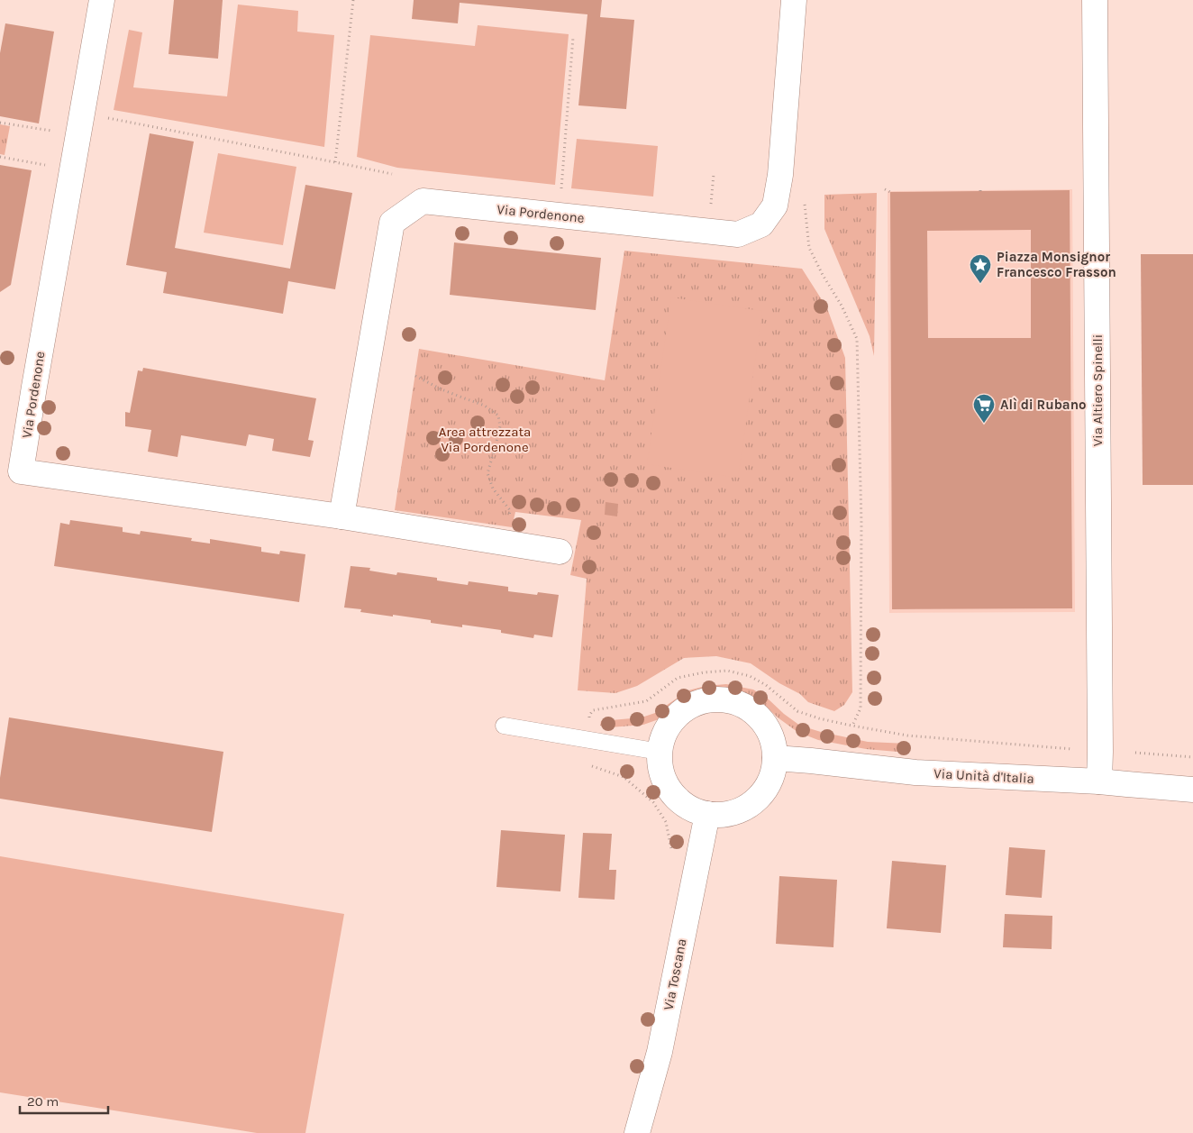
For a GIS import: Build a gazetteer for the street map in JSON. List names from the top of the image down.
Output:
{
  "streets": {
    "street": [
      "Via Pordenone",
      "Via Altiero Spinelli",
      "Via Unità d'Italia",
      "Via Toscana"
    ]
  },
  "crossings": [
    ["Via Altiero Spinelli", "Via Unità d'Italia"],
    ["Via Unità d'Italia", "Via Toscana"]
  ],
  "parks": ["Area attrezzata Via Pordenone"],
  "places": {
    "place": ["Piazza Monsignor Francesco Frasson"],
    "supermarket": ["Alì di Rubano"]
  },
  "scale_bar": "20 m"
}
